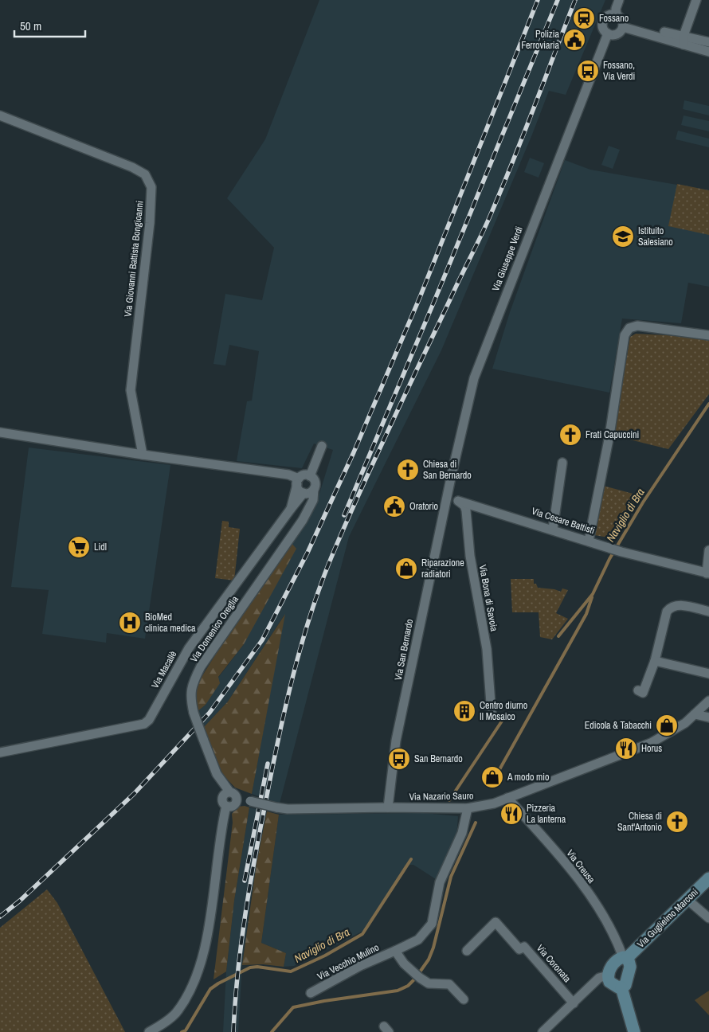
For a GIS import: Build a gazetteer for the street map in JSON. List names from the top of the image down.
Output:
{
  "streets": {
    "main road": ["Via Guglielmo Marconi"],
    "street": [
      "Via Giovanni Battista Bongioanni",
      "Via Giuseppe Verdi",
      "Via Cesare Battisti",
      "Via Bona di Savoia",
      "Via Domenico Oreglia",
      "Via San Bernardo",
      "Via Macallè",
      "Via Nazario Sauro",
      "Via Creusa",
      "Via Vecchio Mulino",
      "Via Coronata"
    ]
  },
  "crossings": [
    ["Via Giuseppe Verdi", "Via San Bernardo"],
    ["Via Cesare Battisti", "Via Bona di Savoia"],
    ["Via Domenico Oreglia", "Via Macallè"],
    ["Via Domenico Oreglia", "Via Nazario Sauro"],
    ["Via San Bernardo", "Via Nazario Sauro"],
    ["Via Nazario Sauro", "Via Creusa"],
    ["Via Nazario Sauro", "Via Vecchio Mulino"],
    ["Via Creusa", "Via Guglielmo Marconi"]
  ],
  "water": ["Naviglio di Bra"],
  "places": {
    "station": ["Fossano"],
    "public building": ["Polizia Ferroviaria", "Oratorio"],
    "bus stop": ["Fossano, Via Verdi", "San Bernardo"],
    "school or university": ["Istituito Salesiano"],
    "church": ["Frati Capuccini", "Chiesa di San Bernardo", "Chiesa di Sant'Antonio"],
    "supermarket": ["Lidl"],
    "shop": ["Riparazione radiatori", "Edicola & Tabacchi", "A modo mio"],
    "hospital": ["BioMed clinica medica"],
    "building": ["Centro diurno Il Mosaico"],
    "restaurant": ["Horus", "Pizzeria La lanterna"]
  },
  "scale_bar": "50 m"
}
